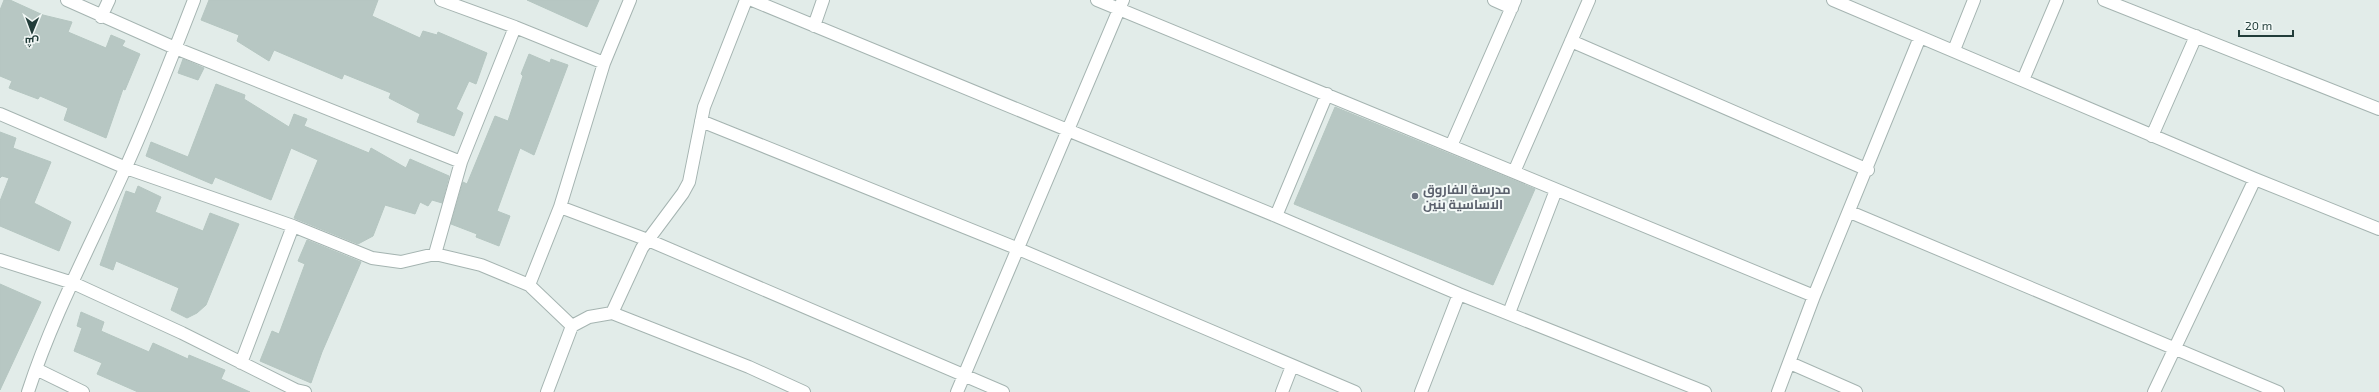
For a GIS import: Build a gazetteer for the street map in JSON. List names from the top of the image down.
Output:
{
  "places": ["مدرسة الفاروق الاساسية بنين"],
  "scale_bar": "20 m",
  "north": "bottom"
}
